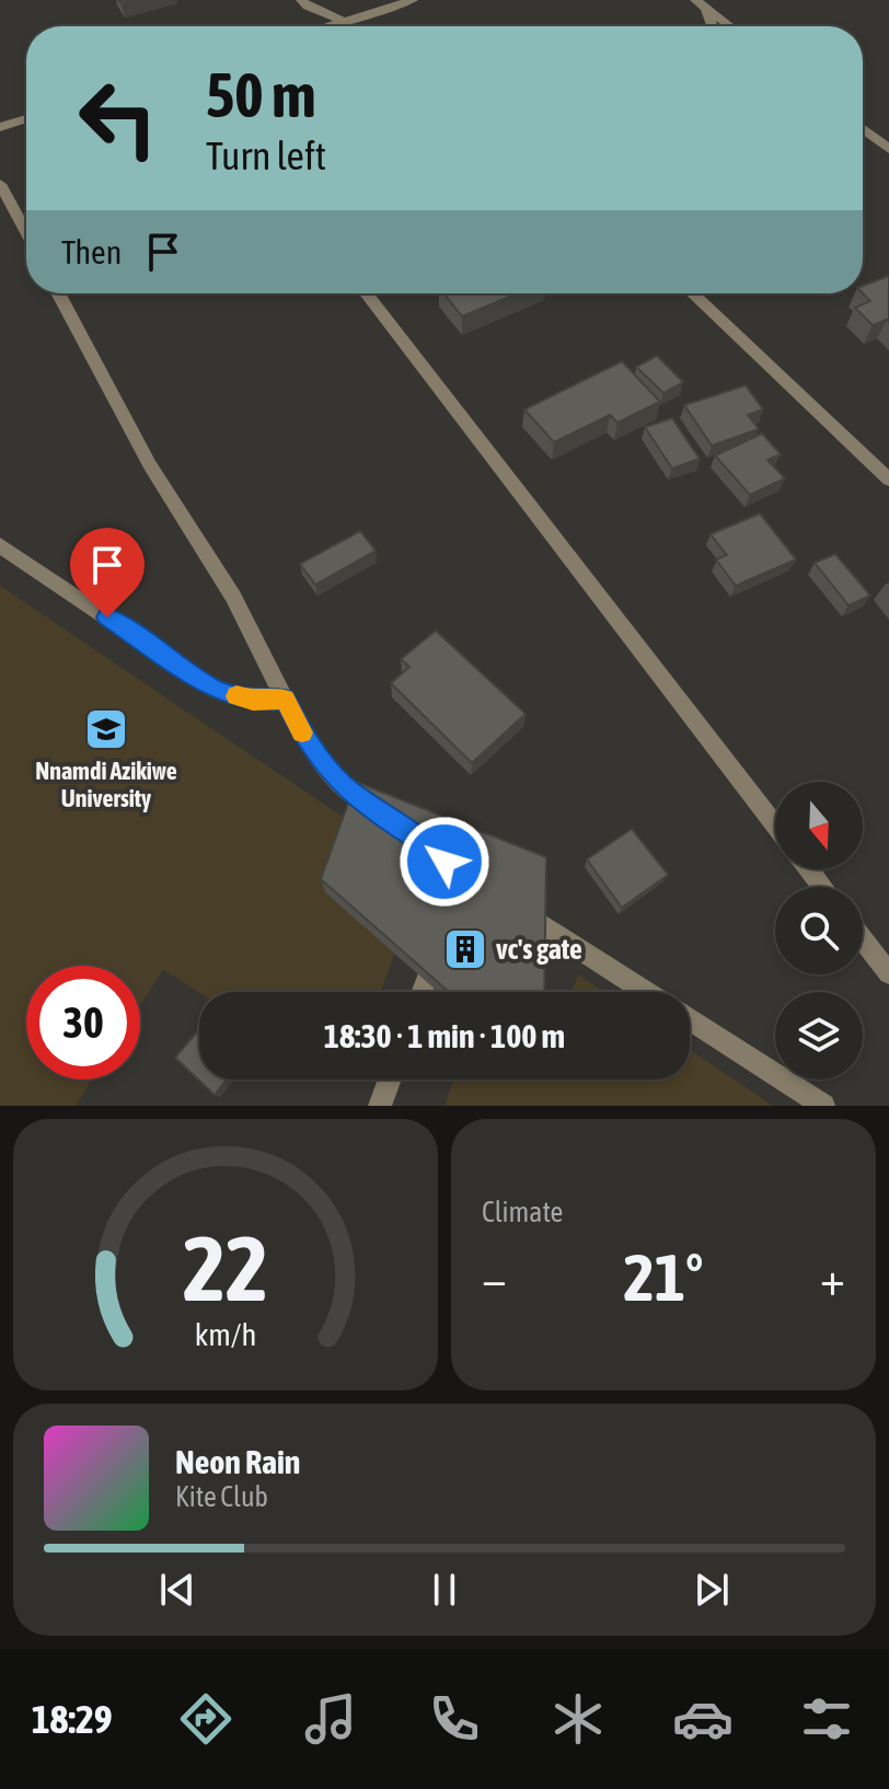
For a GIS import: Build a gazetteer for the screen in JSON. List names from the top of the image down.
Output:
{
  "places": {
    "school or university": ["Nnamdi Azikiwe University"],
    "building": ["vc's gate"]
  },
  "north": "bottom",
  "page": {
    "turn": ["50 m", "Turn left"],
    "then": "Then",
    "limit": "30",
    "trip": "18:30 · 1 min · 100 m",
    "tile": "Climate",
    "heat": ["−", "21°", "+"],
    "song": ["Neon Rain", "Kite Club"],
    "tabs": "18:29",
    "gauge": ["22", "km/h"]
  }
}
